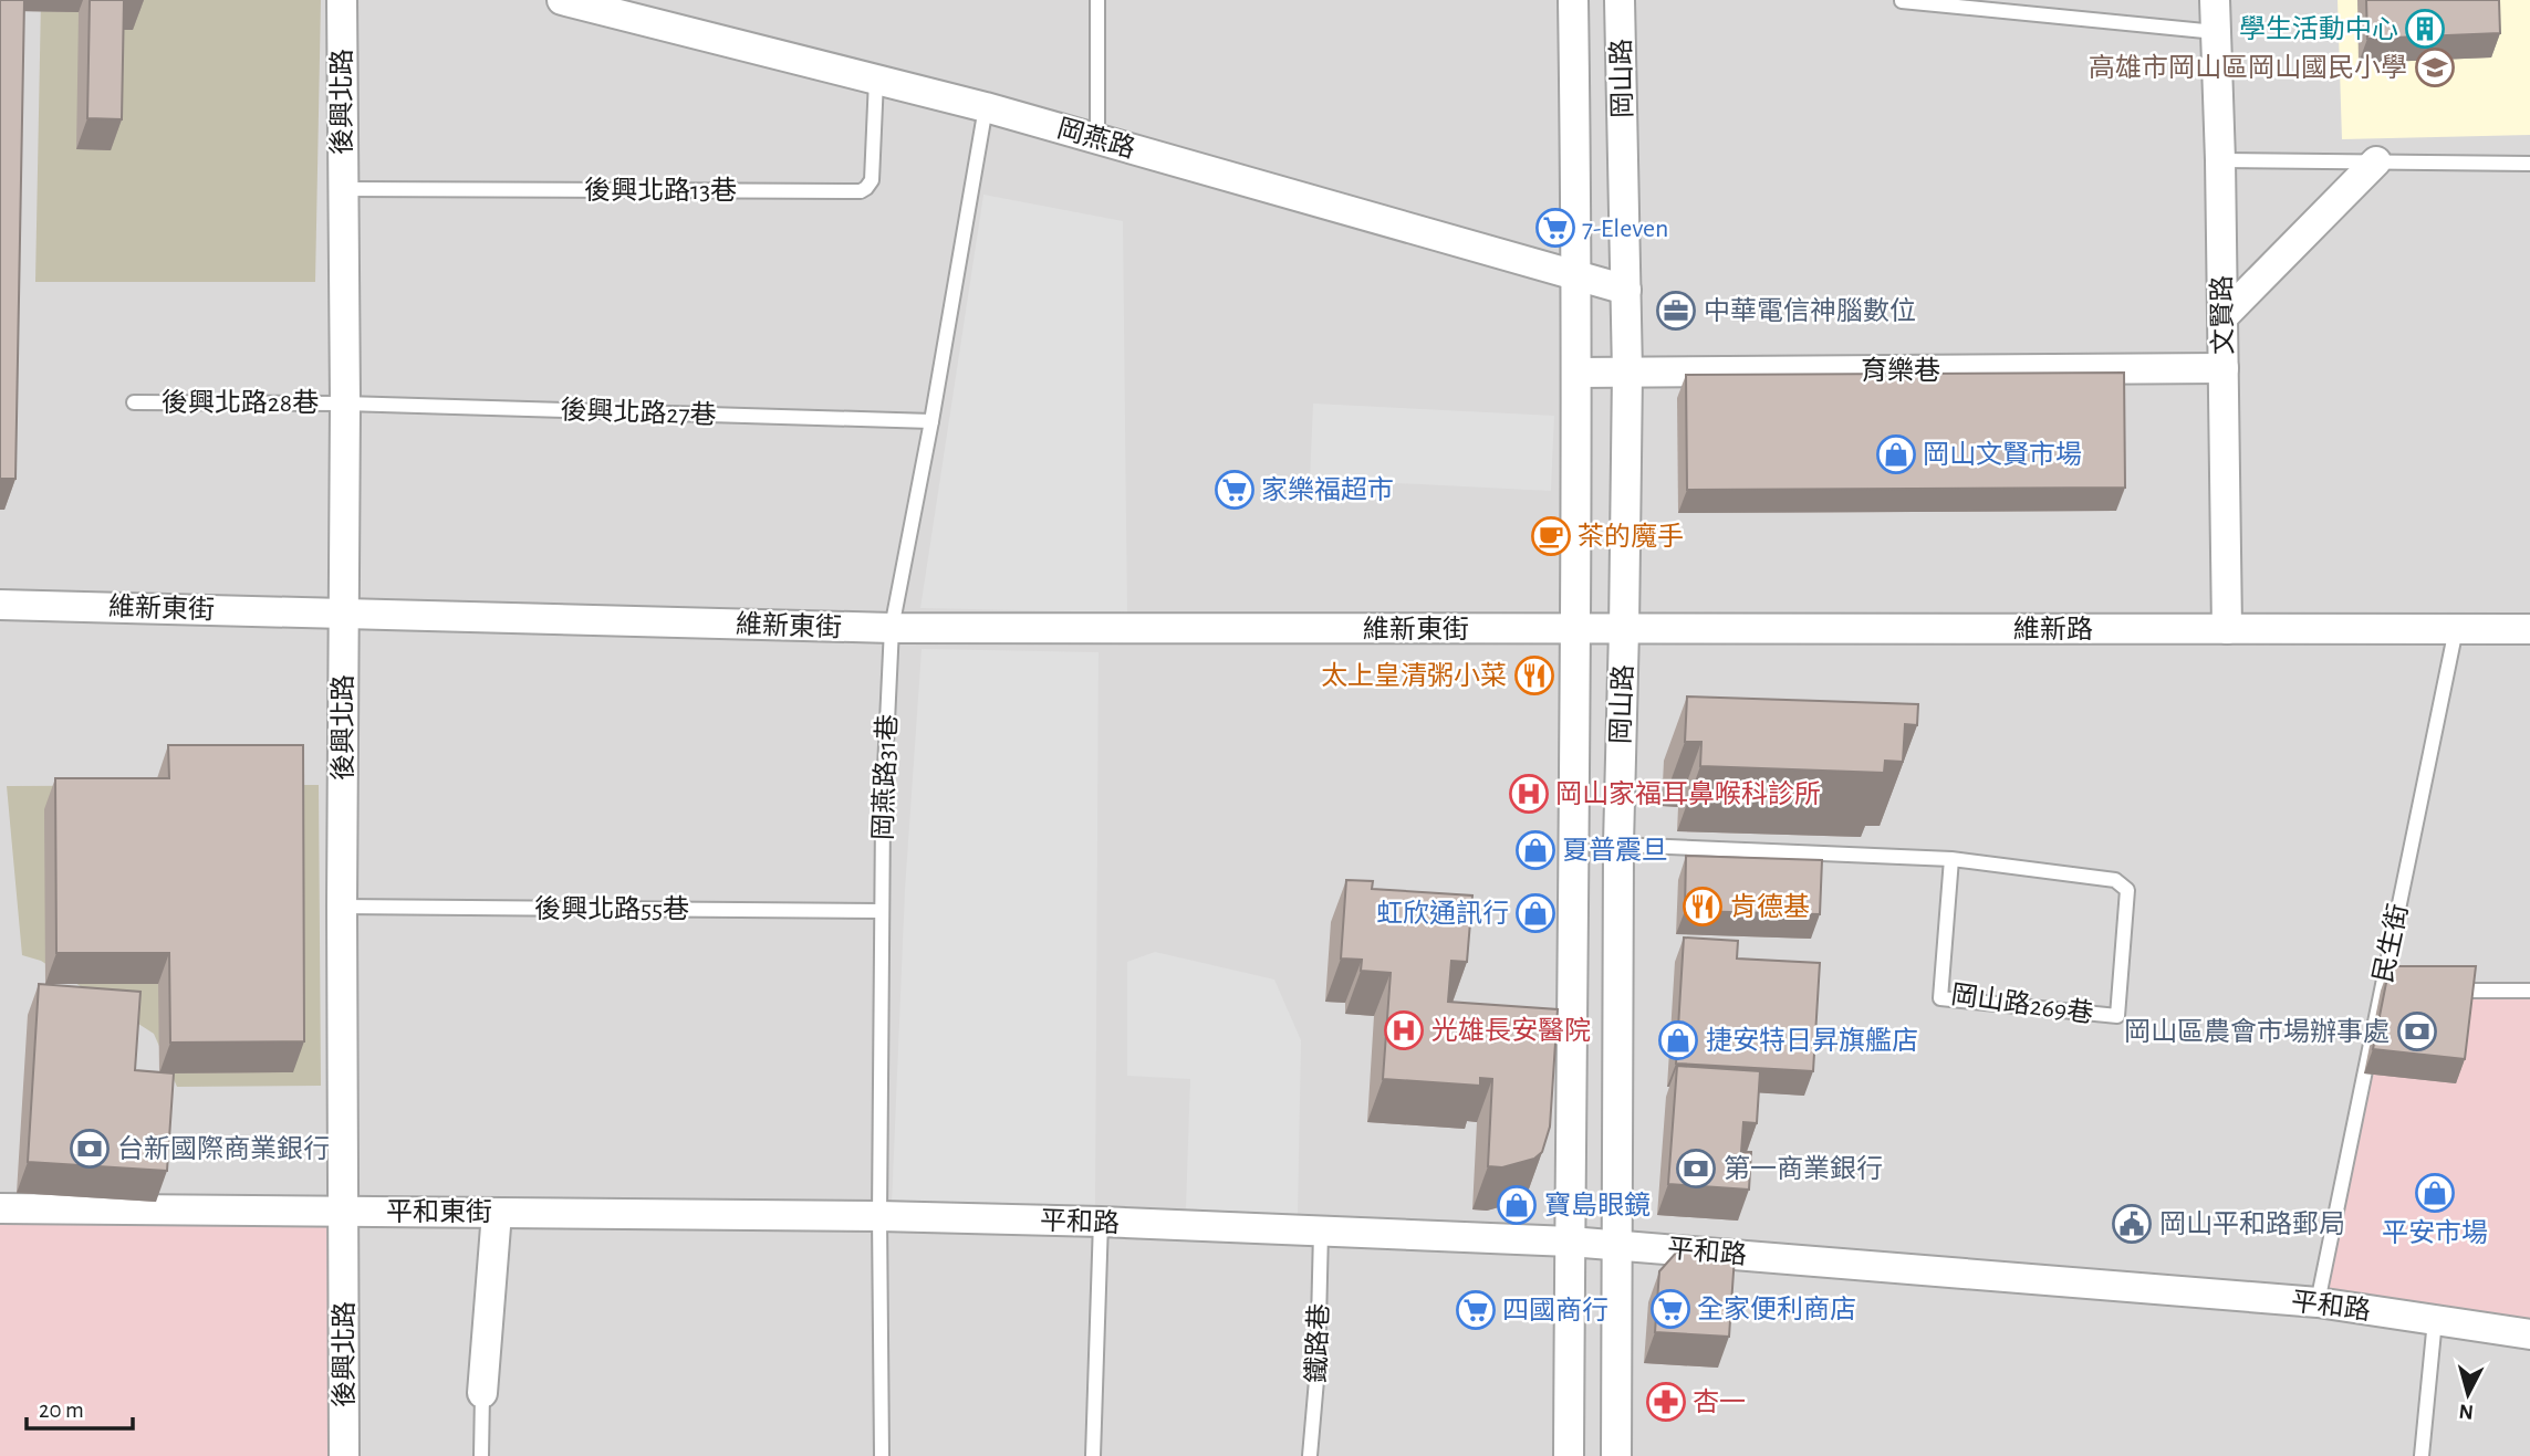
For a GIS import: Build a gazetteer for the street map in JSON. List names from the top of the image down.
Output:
{
  "streets": {
    "street": [
      "岡山路",
      "後興北路",
      "岡燕路",
      "文賢路",
      "育樂巷",
      "維新東街",
      "維新路",
      "平和東街",
      "平和路"
    ],
    "lane": [
      "後興北路13巷",
      "後興北路28巷",
      "後興北路27巷",
      "岡燕路31巷",
      "後興北路55巷",
      "民生街",
      "岡山路269巷",
      "鐵路巷"
    ]
  },
  "crossings": [
    ["岡山路", "岡燕路"],
    ["岡山路", "育樂巷"],
    ["岡山路", "維新東街"],
    ["岡山路", "維新路"],
    ["岡山路", "岡山路269巷"],
    ["岡山路", "平和路"],
    ["後興北路", "後興北路13巷"],
    ["後興北路", "後興北路28巷"],
    ["後興北路", "後興北路27巷"],
    ["後興北路", "維新東街"],
    ["後興北路", "後興北路55巷"],
    ["後興北路", "平和東街"],
    ["岡燕路", "後興北路13巷"],
    ["岡燕路", "岡燕路31巷"],
    ["文賢路", "育樂巷"],
    ["文賢路", "維新路"],
    ["後興北路28巷", "後興北路27巷"],
    ["後興北路27巷", "岡燕路31巷"],
    ["維新東街", "維新路"],
    ["維新東街", "岡燕路31巷"],
    ["維新路", "民生街"],
    ["岡燕路31巷", "後興北路55巷"],
    ["岡燕路31巷", "平和東街"],
    ["岡燕路31巷", "平和路"],
    ["民生街", "平和路"],
    ["平和東街", "平和路"],
    ["平和路", "鐵路巷"]
  ],
  "places": {
    "building": ["學生活動中心"],
    "school or university": ["高雄市岡山區岡山國民小學"],
    "supermarket": [
      "7-Eleven",
      "家樂福超市",
      "全家便利商店",
      "四國商行"
    ],
    "office": ["中華電信神腦數位"],
    "shop": [
      "岡山文賢市場",
      "夏普震旦",
      "虹欣通訊行",
      "捷安特日昇旗艦店",
      "平安市場",
      "寶島眼鏡"
    ],
    "cafe": ["茶的魔手"],
    "restaurant": ["太上皇清粥小菜", "肯德基"],
    "hospital": ["岡山家福耳鼻喉科診所", "光雄長安醫院"],
    "bank": ["岡山區農會市場辦事處", "台新國際商業銀行", "第一商業銀行"],
    "public building": ["岡山平和路郵局"],
    "pharmacy": ["杏一"]
  },
  "scale_bar": "20 m",
  "north": "bottom"
}
